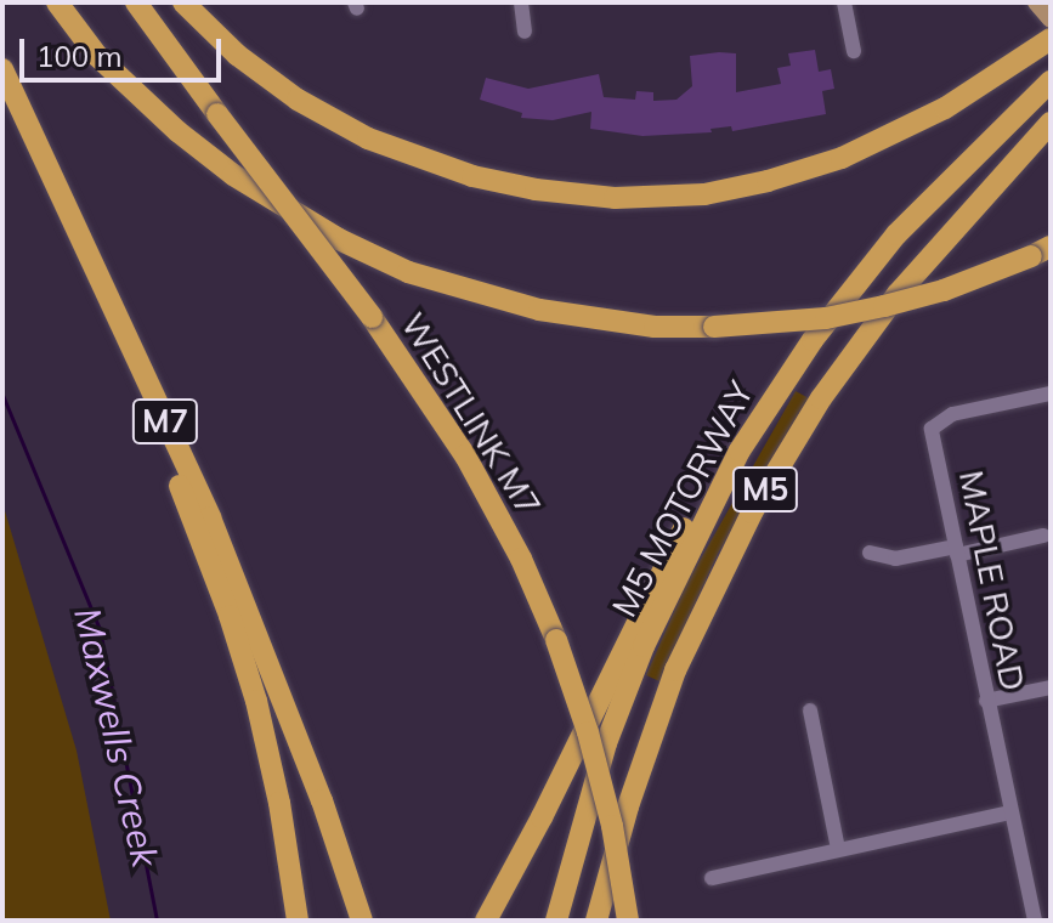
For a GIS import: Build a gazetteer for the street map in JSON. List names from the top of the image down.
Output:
{
  "streets": {
    "highway": [
      "WESTLINK M7",
      "M7",
      "M5",
      "M5 MOTORWAY"
    ],
    "street": ["MAPLE ROAD"]
  },
  "water": ["Maxwells Creek"],
  "scale_bar": "100 m"
}
